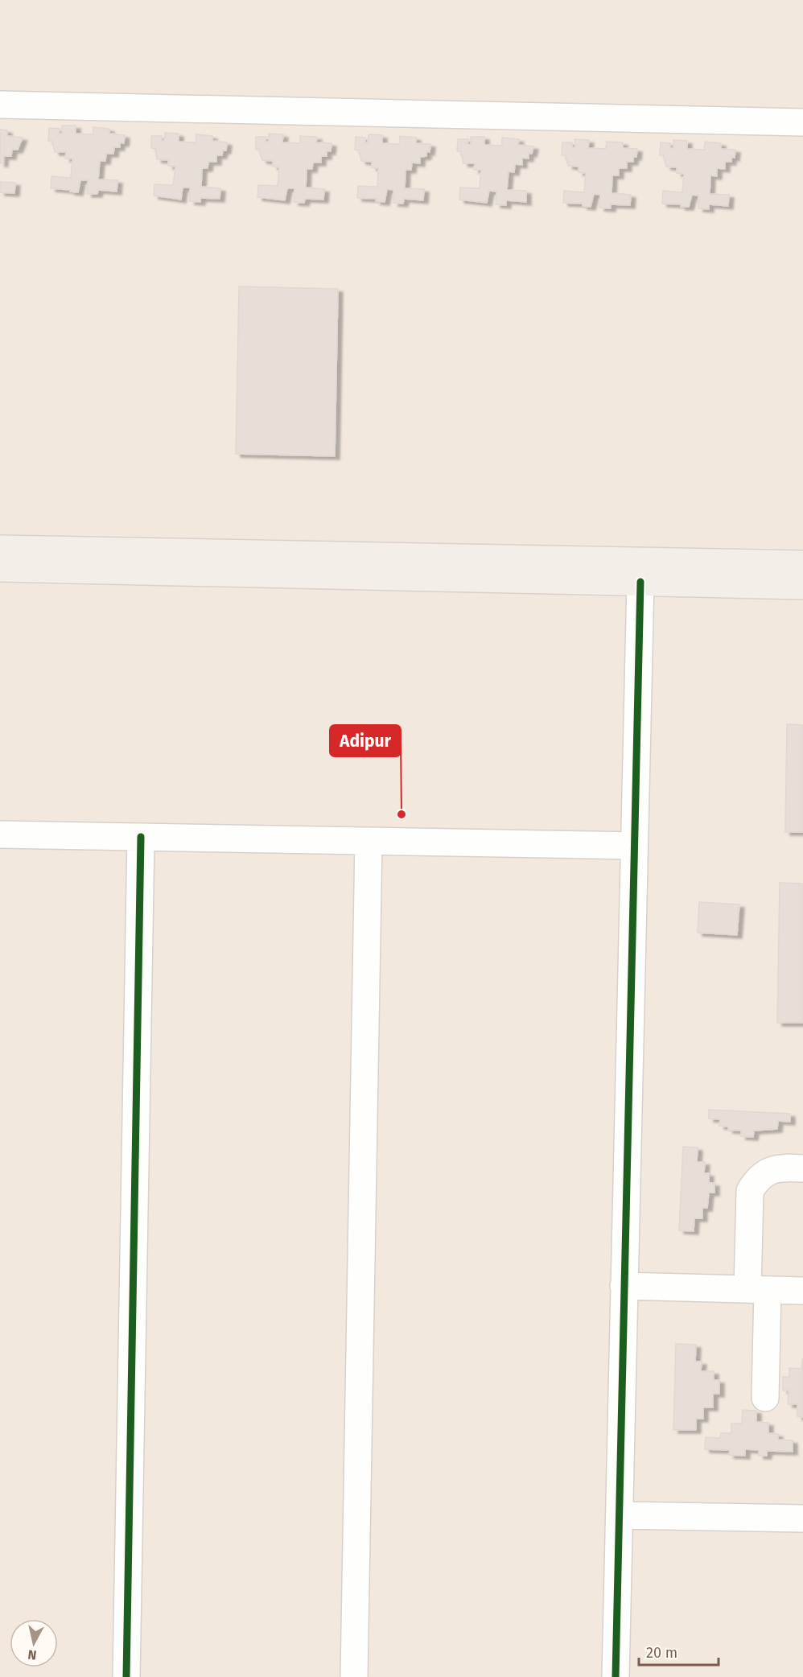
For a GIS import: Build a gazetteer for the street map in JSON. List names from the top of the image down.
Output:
{
  "places": ["Adipur"],
  "scale_bar": "20 m",
  "north": "bottom"
}
